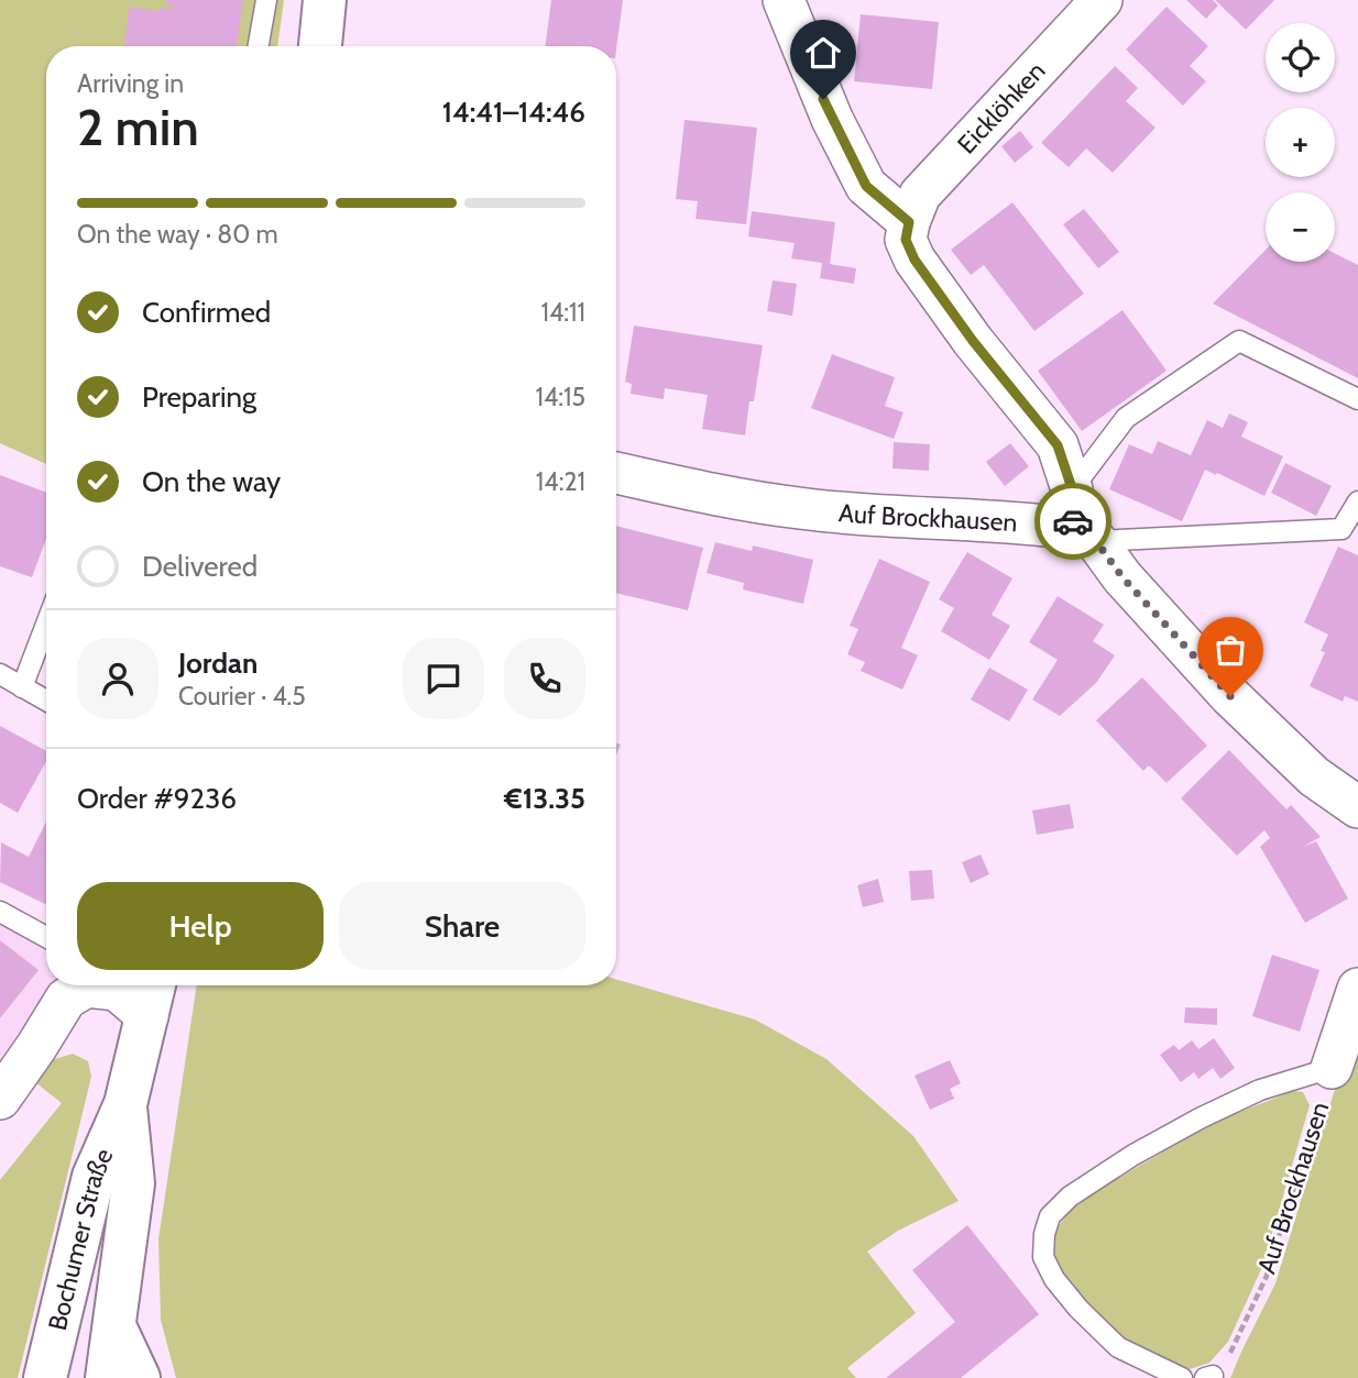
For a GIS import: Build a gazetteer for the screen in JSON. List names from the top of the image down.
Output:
{
  "streets": {
    "main road": ["Bochumer Straße"],
    "street": ["Eicklöhken", "Auf Brockhausen"]
  },
  "page": {
    "map_buttons": ["+", "−"],
    "heading": ["2 min", "Arriving in", "14:41–14:46"],
    "panel": [
      "Jordan",
      "Courier · 4.5",
      "Order #9236",
      "€13.35"
    ],
    "bar": "On the way · 80 m",
    "list": [
      ["Confirmed", "14:11"],
      ["Preparing", "14:15"],
      ["On the way", "14:21"],
      "Delivered"
    ],
    "buttons": ["Help", "Share"]
  }
}
